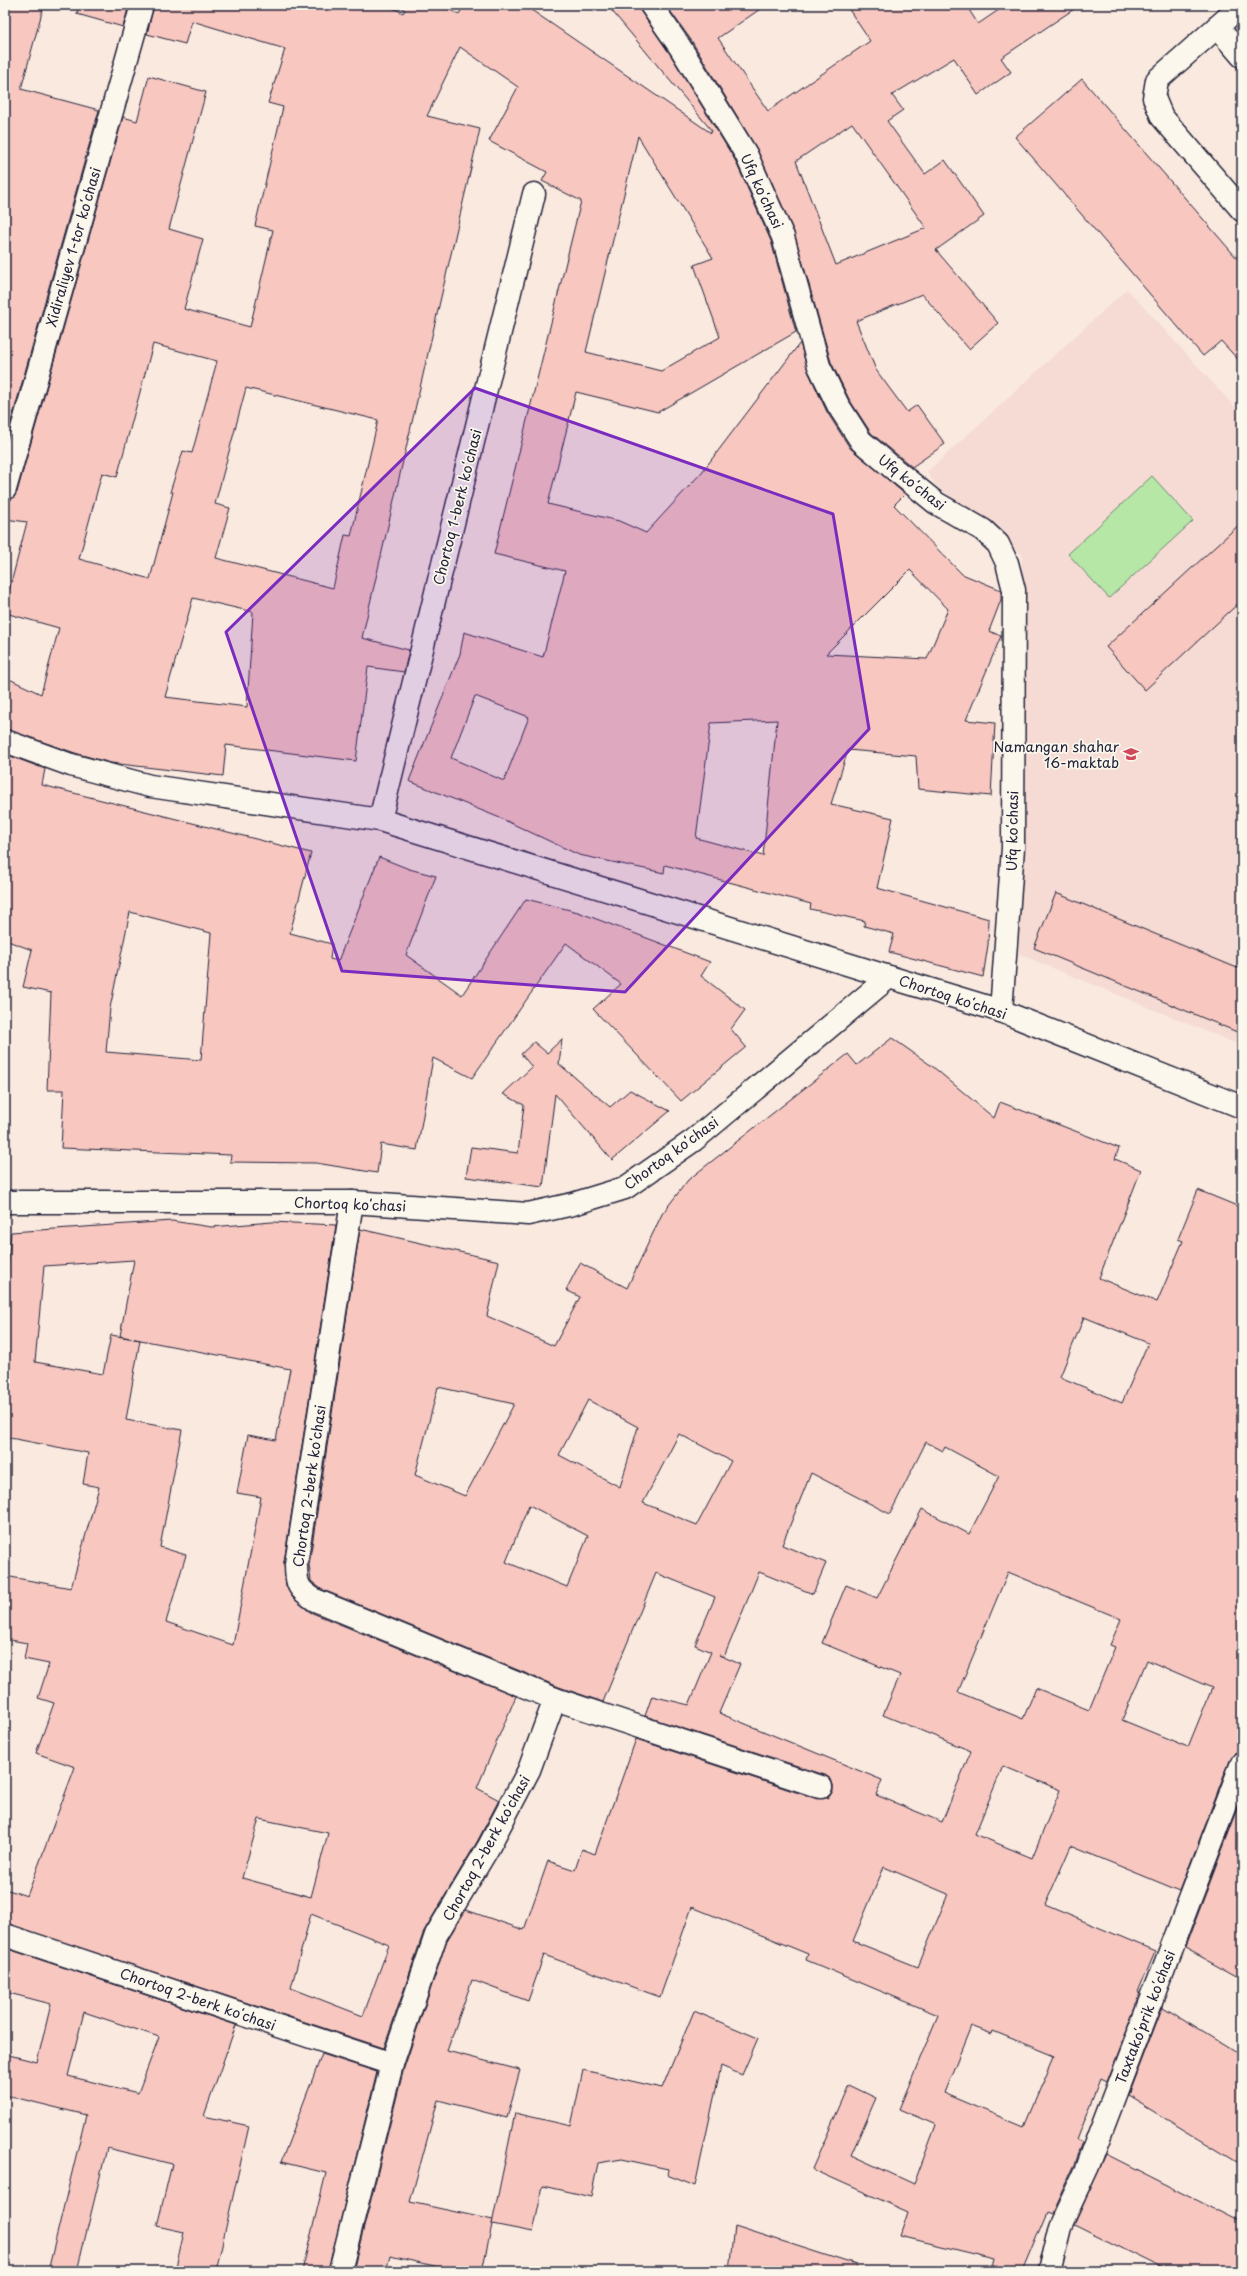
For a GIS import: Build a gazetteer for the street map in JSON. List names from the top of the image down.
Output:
{
  "streets": {
    "street": [
      "Ufq koʻchasi",
      "Xidiraliyev 1-tor koʻchasi",
      "Chortoq 1-berk koʻchasi",
      "Chortoq koʻchasi",
      "Chortoq 2-berk koʻchasi",
      "Taxtakoʻprik koʻchasi"
    ]
  },
  "crossings": [
    ["Ufq koʻchasi", "Chortoq koʻchasi"],
    ["Chortoq koʻchasi", "Chortoq 2-berk koʻchasi"]
  ],
  "places": {
    "school or university": ["Namangan shahar 16-maktab"]
  }
}
